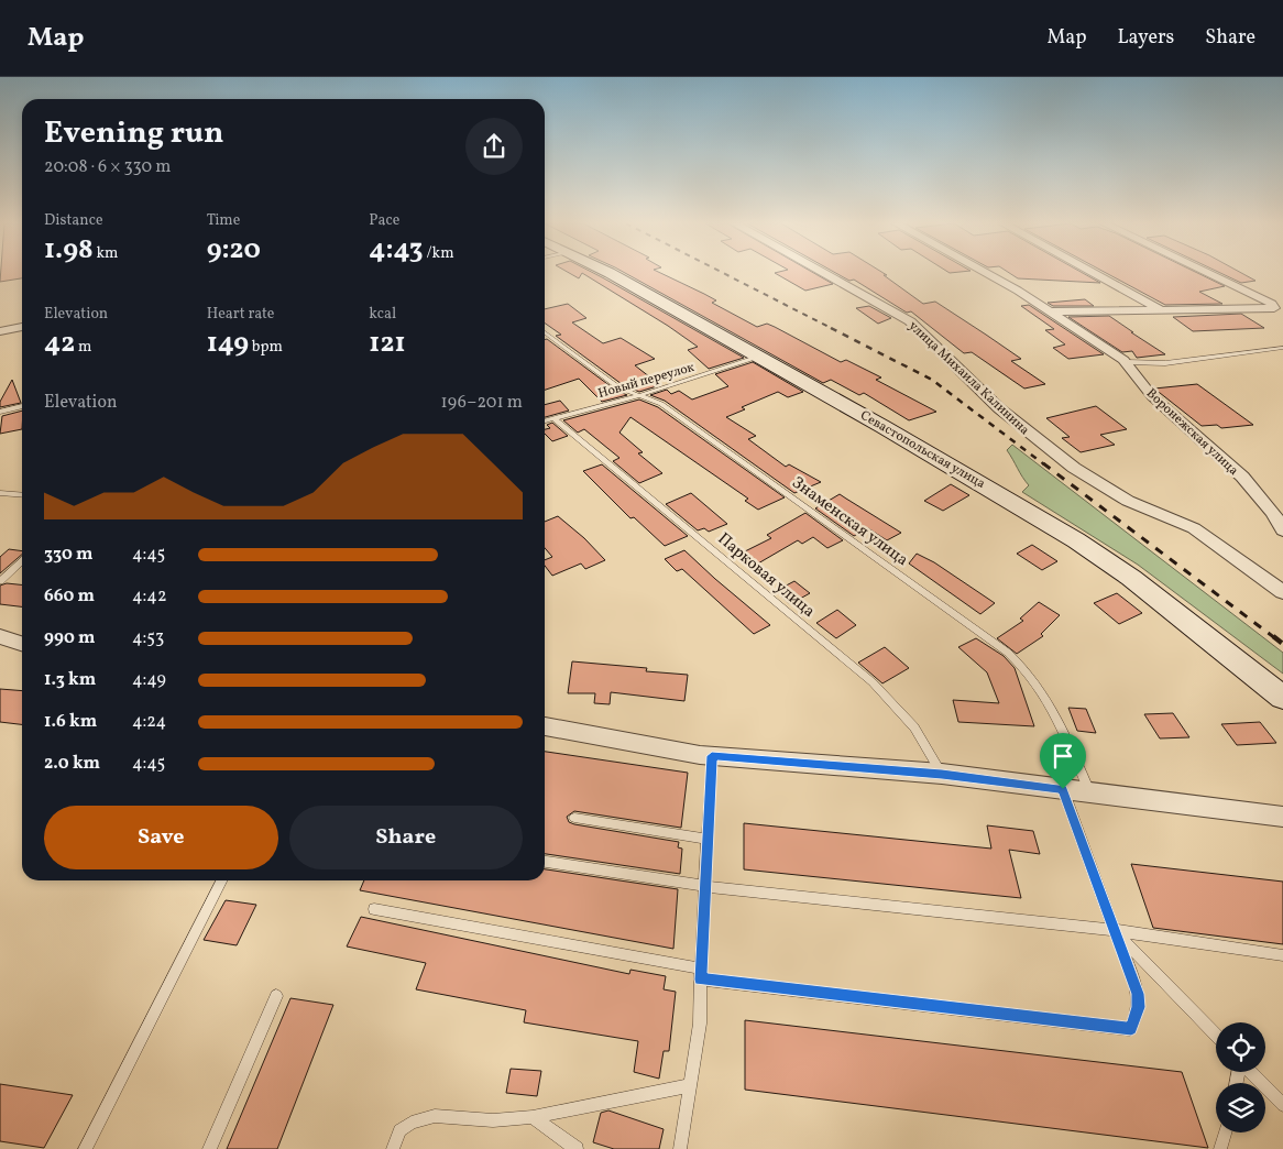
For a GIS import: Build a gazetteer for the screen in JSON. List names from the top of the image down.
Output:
{
  "streets": {
    "street": ["улица Михаила Калинина", "Воронежская улица", "Севастопольская улица"],
    "lane": ["Новый переулок", "Знаменская улица", "Парковая улица"]
  },
  "crossings": [
    ["Новый переулок", "Севастопольская улица"],
    ["Новый переулок", "Знаменская улица"],
    ["Новый переулок", "Парковая улица"]
  ],
  "page": {
    "header": "Map",
    "nav": ["Map", "Layers", "Share"],
    "heading": ["Evening run", "20:08 · 6 × 330 m"],
    "stats": [
      ["Distance", "1.98 km"],
      ["Time", "9:20"],
      ["Pace", "4:43 /km"],
      ["Elevation", "42 m"],
      ["Heart rate", "149 bpm"],
      ["kcal", "121"]
    ],
    "chart": ["Elevation", "196–201 m"],
    "list": [
      {
        "name": "330 m",
        "note": "4:45"
      },
      {
        "name": "660 m",
        "note": "4:42"
      },
      {
        "name": "990 m",
        "note": "4:53"
      },
      {
        "name": "1.3 km",
        "note": "4:49"
      },
      {
        "name": "1.6 km",
        "note": "4:24"
      },
      {
        "name": "2.0 km",
        "note": "4:45"
      }
    ],
    "buttons": ["Save", "Share"]
  }
}
